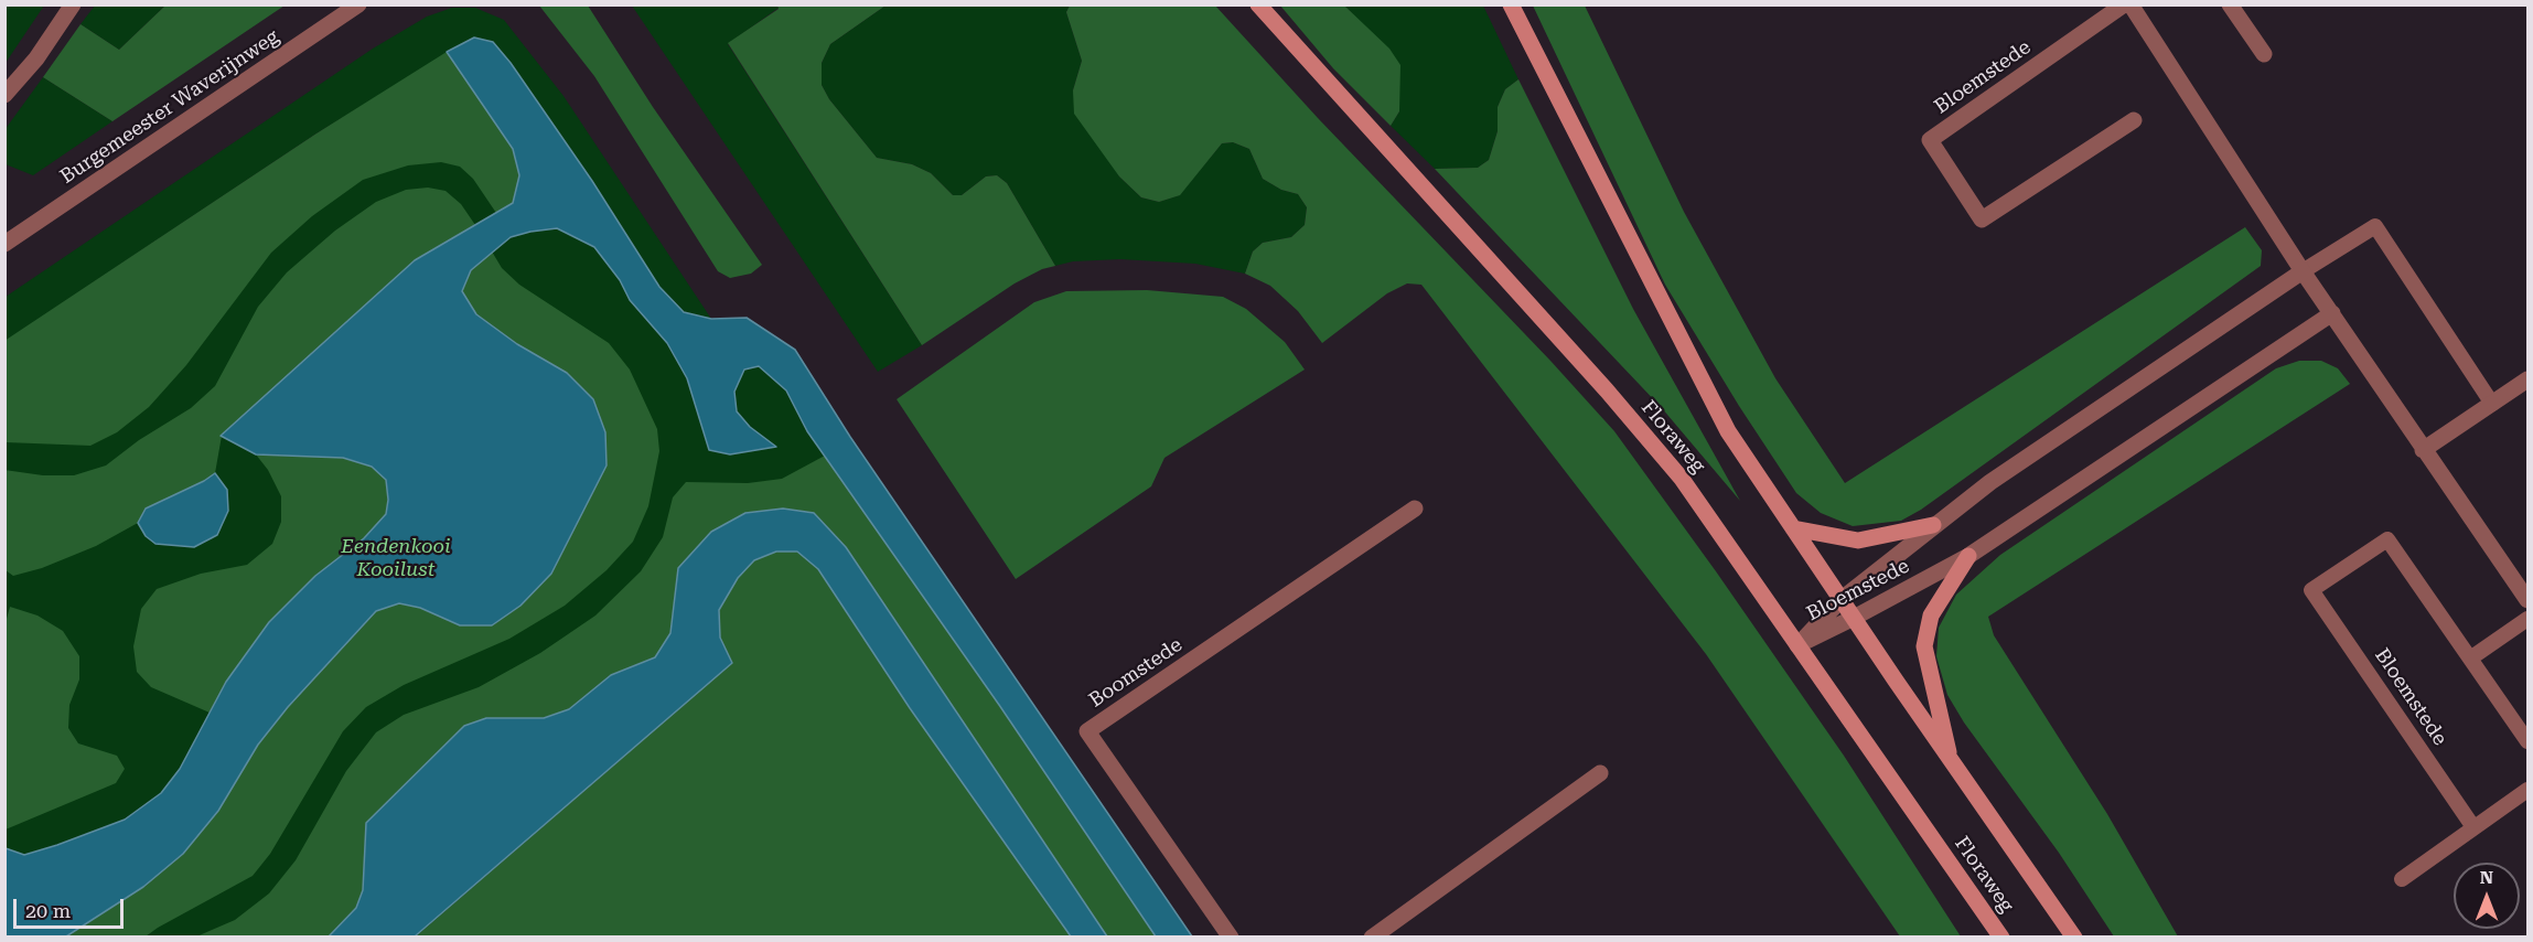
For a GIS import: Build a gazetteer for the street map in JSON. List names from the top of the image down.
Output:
{
  "streets": {
    "main road": ["Floraweg"],
    "street": ["Bloemstede", "Burgemeester Waverijnweg", "Boomstede"]
  },
  "crossings": [
    ["Bloemstede", "Floraweg"]
  ],
  "parks": ["Eendenkooi Kooilust"],
  "scale_bar": "20 m",
  "north": "top"
}
